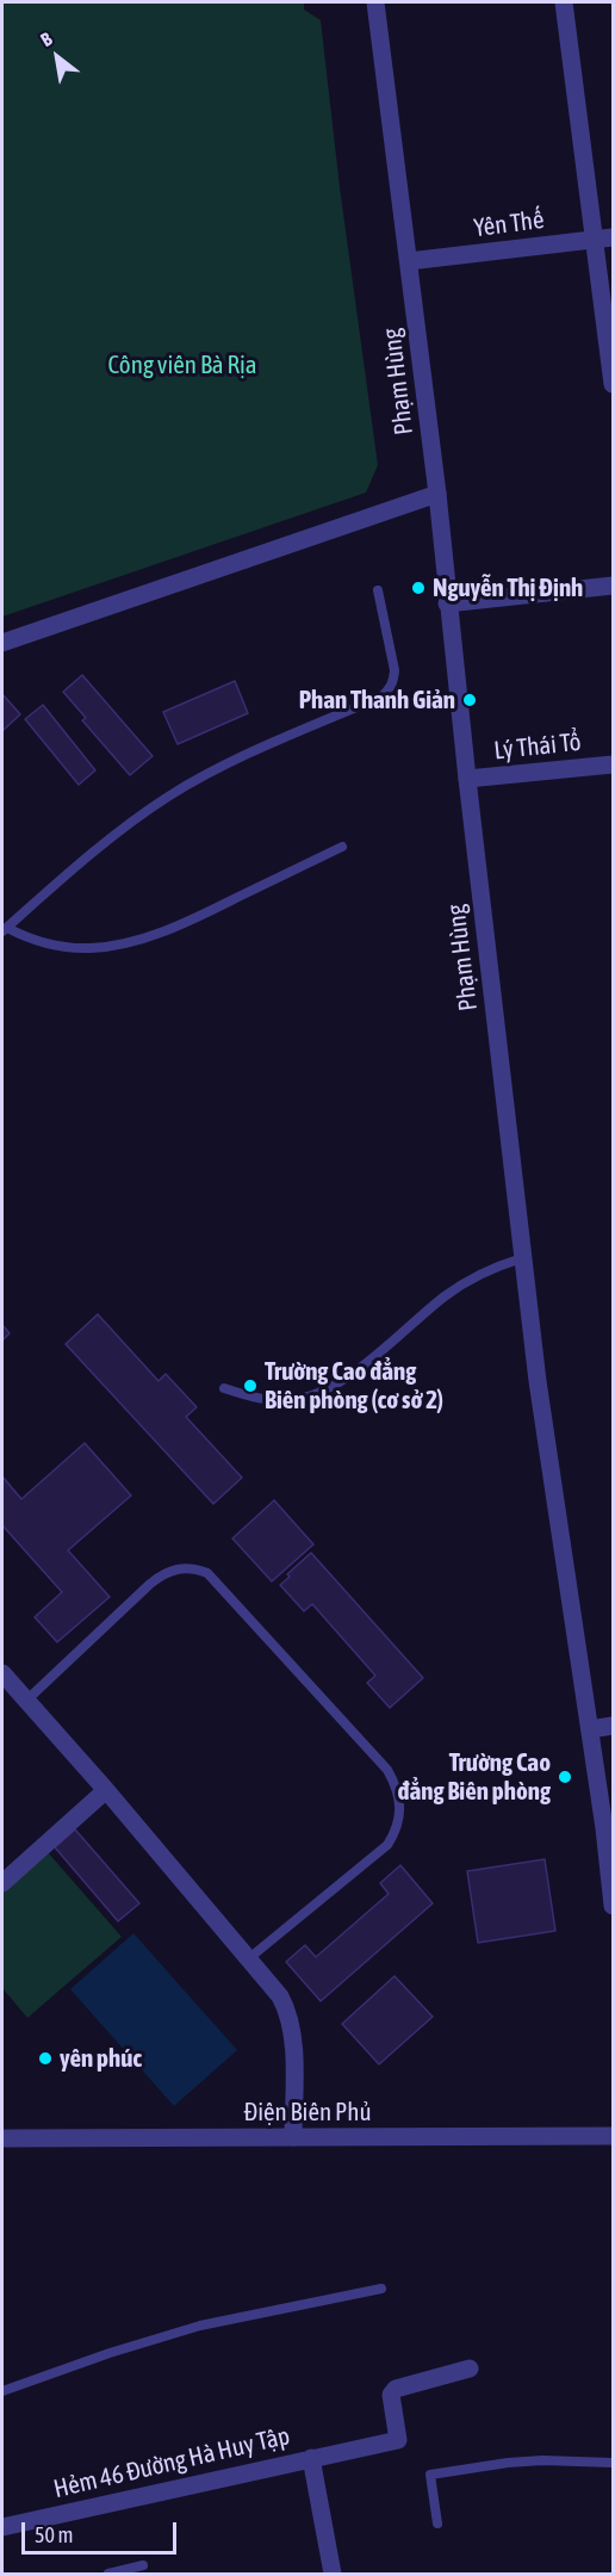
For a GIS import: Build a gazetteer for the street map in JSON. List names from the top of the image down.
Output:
{
  "streets": {
    "street": [
      "Yên Thế",
      "Phạm Hùng",
      "Lý Thái Tổ",
      "Điện Biên Phủ",
      "Hẻm 46 Đường Hà Huy Tập"
    ]
  },
  "crossings": [
    ["Yên Thế", "Phạm Hùng"],
    ["Phạm Hùng", "Lý Thái Tổ"]
  ],
  "parks": ["Công viên Bà Rịa"],
  "places": [
    "Nguyễn Thị Định",
    "Phan Thanh Giản",
    "Trường Cao đẳng Biên phòng (cơ sở 2)",
    "Trường Cao đẳng Biên phòng",
    "yên phúc"
  ],
  "scale_bar": "50 m",
  "north": "top left"
}
